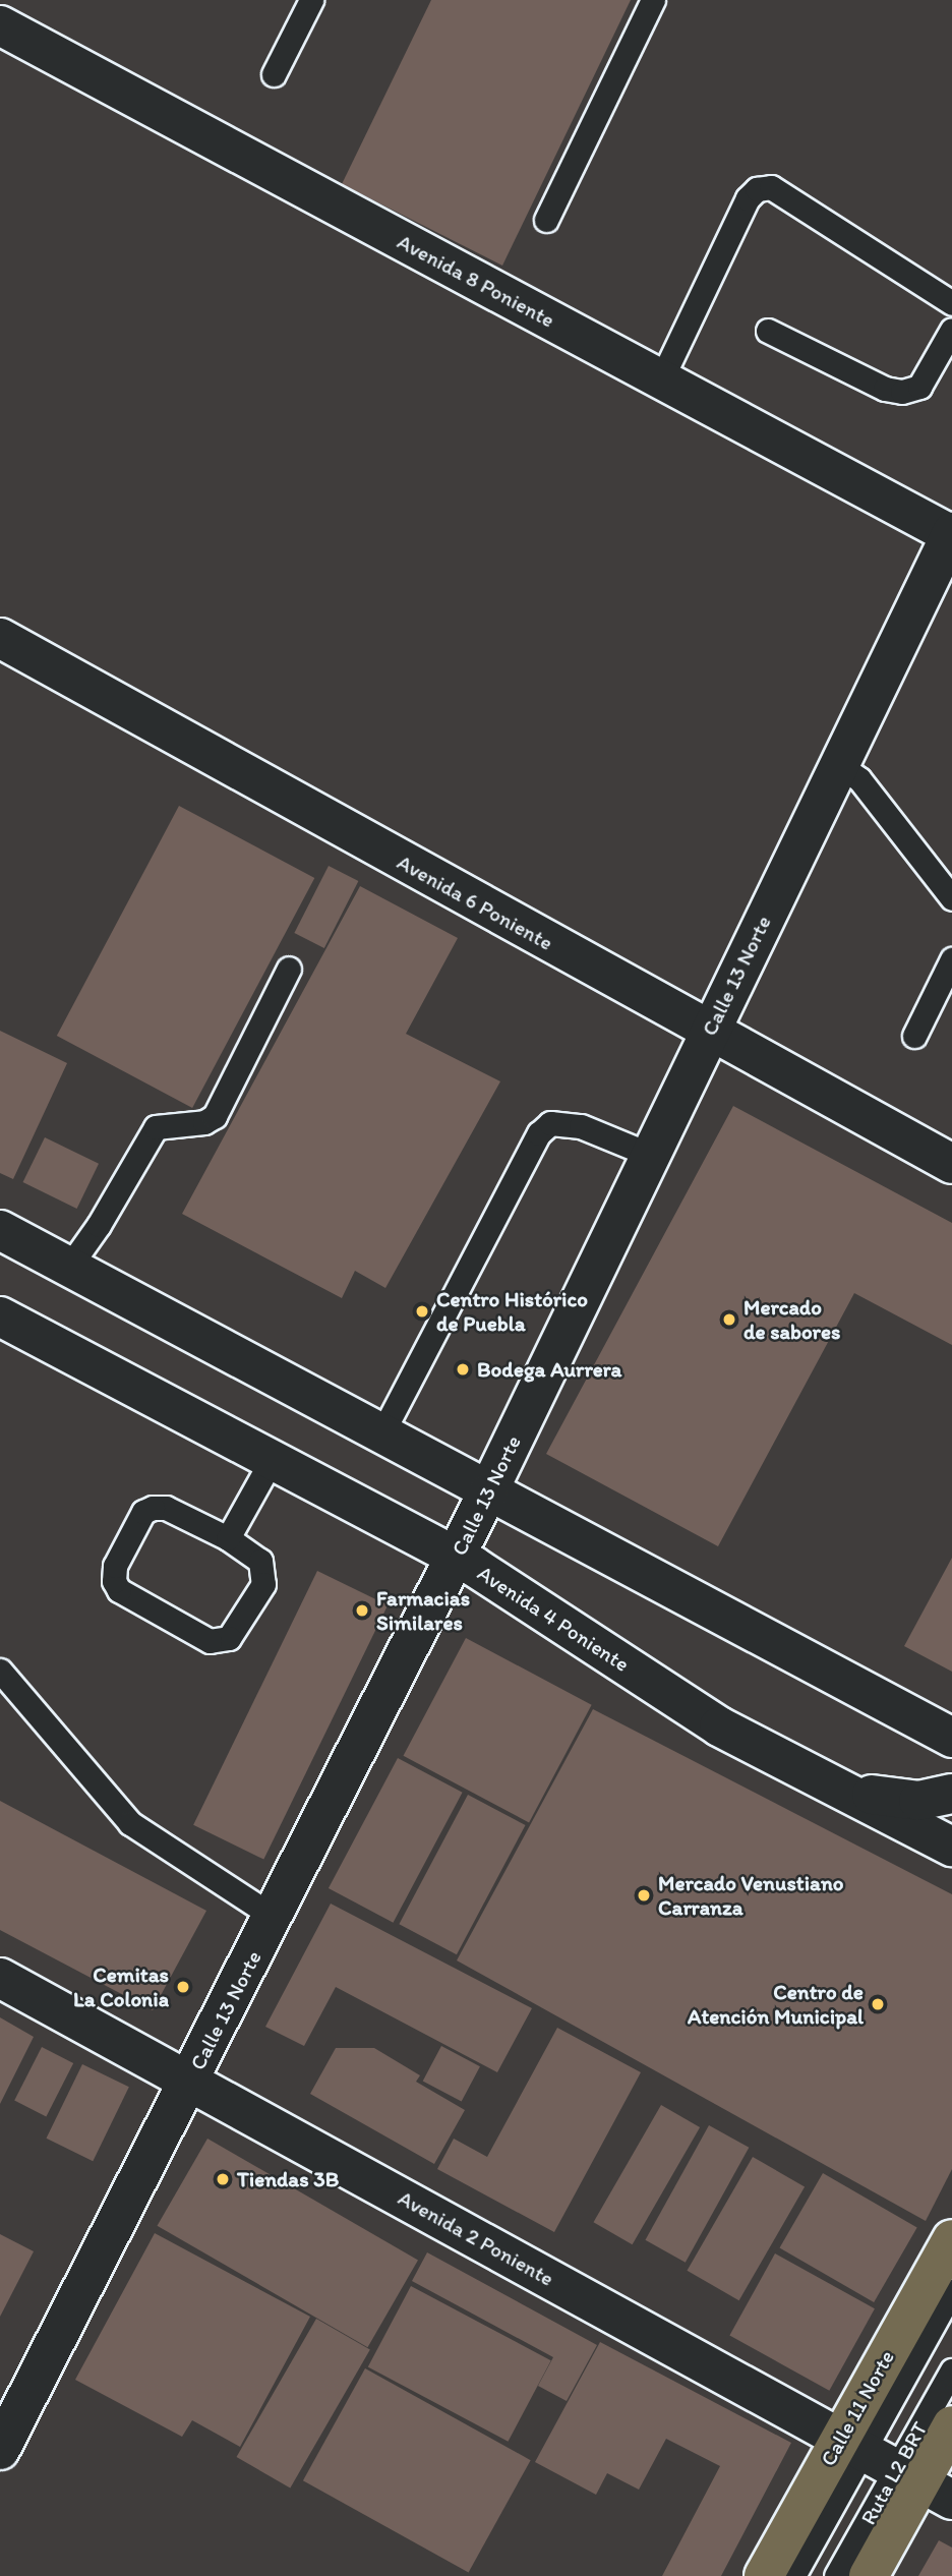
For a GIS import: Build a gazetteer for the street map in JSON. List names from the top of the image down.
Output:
{
  "streets": {
    "main road": ["Calle 11 Norte"],
    "street": [
      "Avenida 8 Poniente",
      "Avenida 6 Poniente",
      "Calle 13 Norte",
      "Avenida 4 Poniente",
      "Avenida 2 Poniente"
    ],
    "lane": ["Ruta L2 BRT"]
  },
  "crossings": [
    ["Avenida 8 Poniente", "Calle 13 Norte"],
    ["Avenida 6 Poniente", "Calle 13 Norte"],
    ["Calle 13 Norte", "Avenida 4 Poniente"],
    ["Calle 13 Norte", "Avenida 2 Poniente"],
    ["Avenida 2 Poniente", "Calle 11 Norte"],
    ["Avenida 2 Poniente", "Ruta L2 BRT"],
    ["Calle 11 Norte", "Ruta L2 BRT"]
  ],
  "places": [
    "Centro Histórico de Puebla",
    "Mercado de sabores",
    "Bodega Aurrera",
    "Farmacias Similares",
    "Mercado Venustiano Carranza",
    "Cemitas La Colonia",
    "Centro de Atención Municipal",
    "Tiendas 3B"
  ]
}
